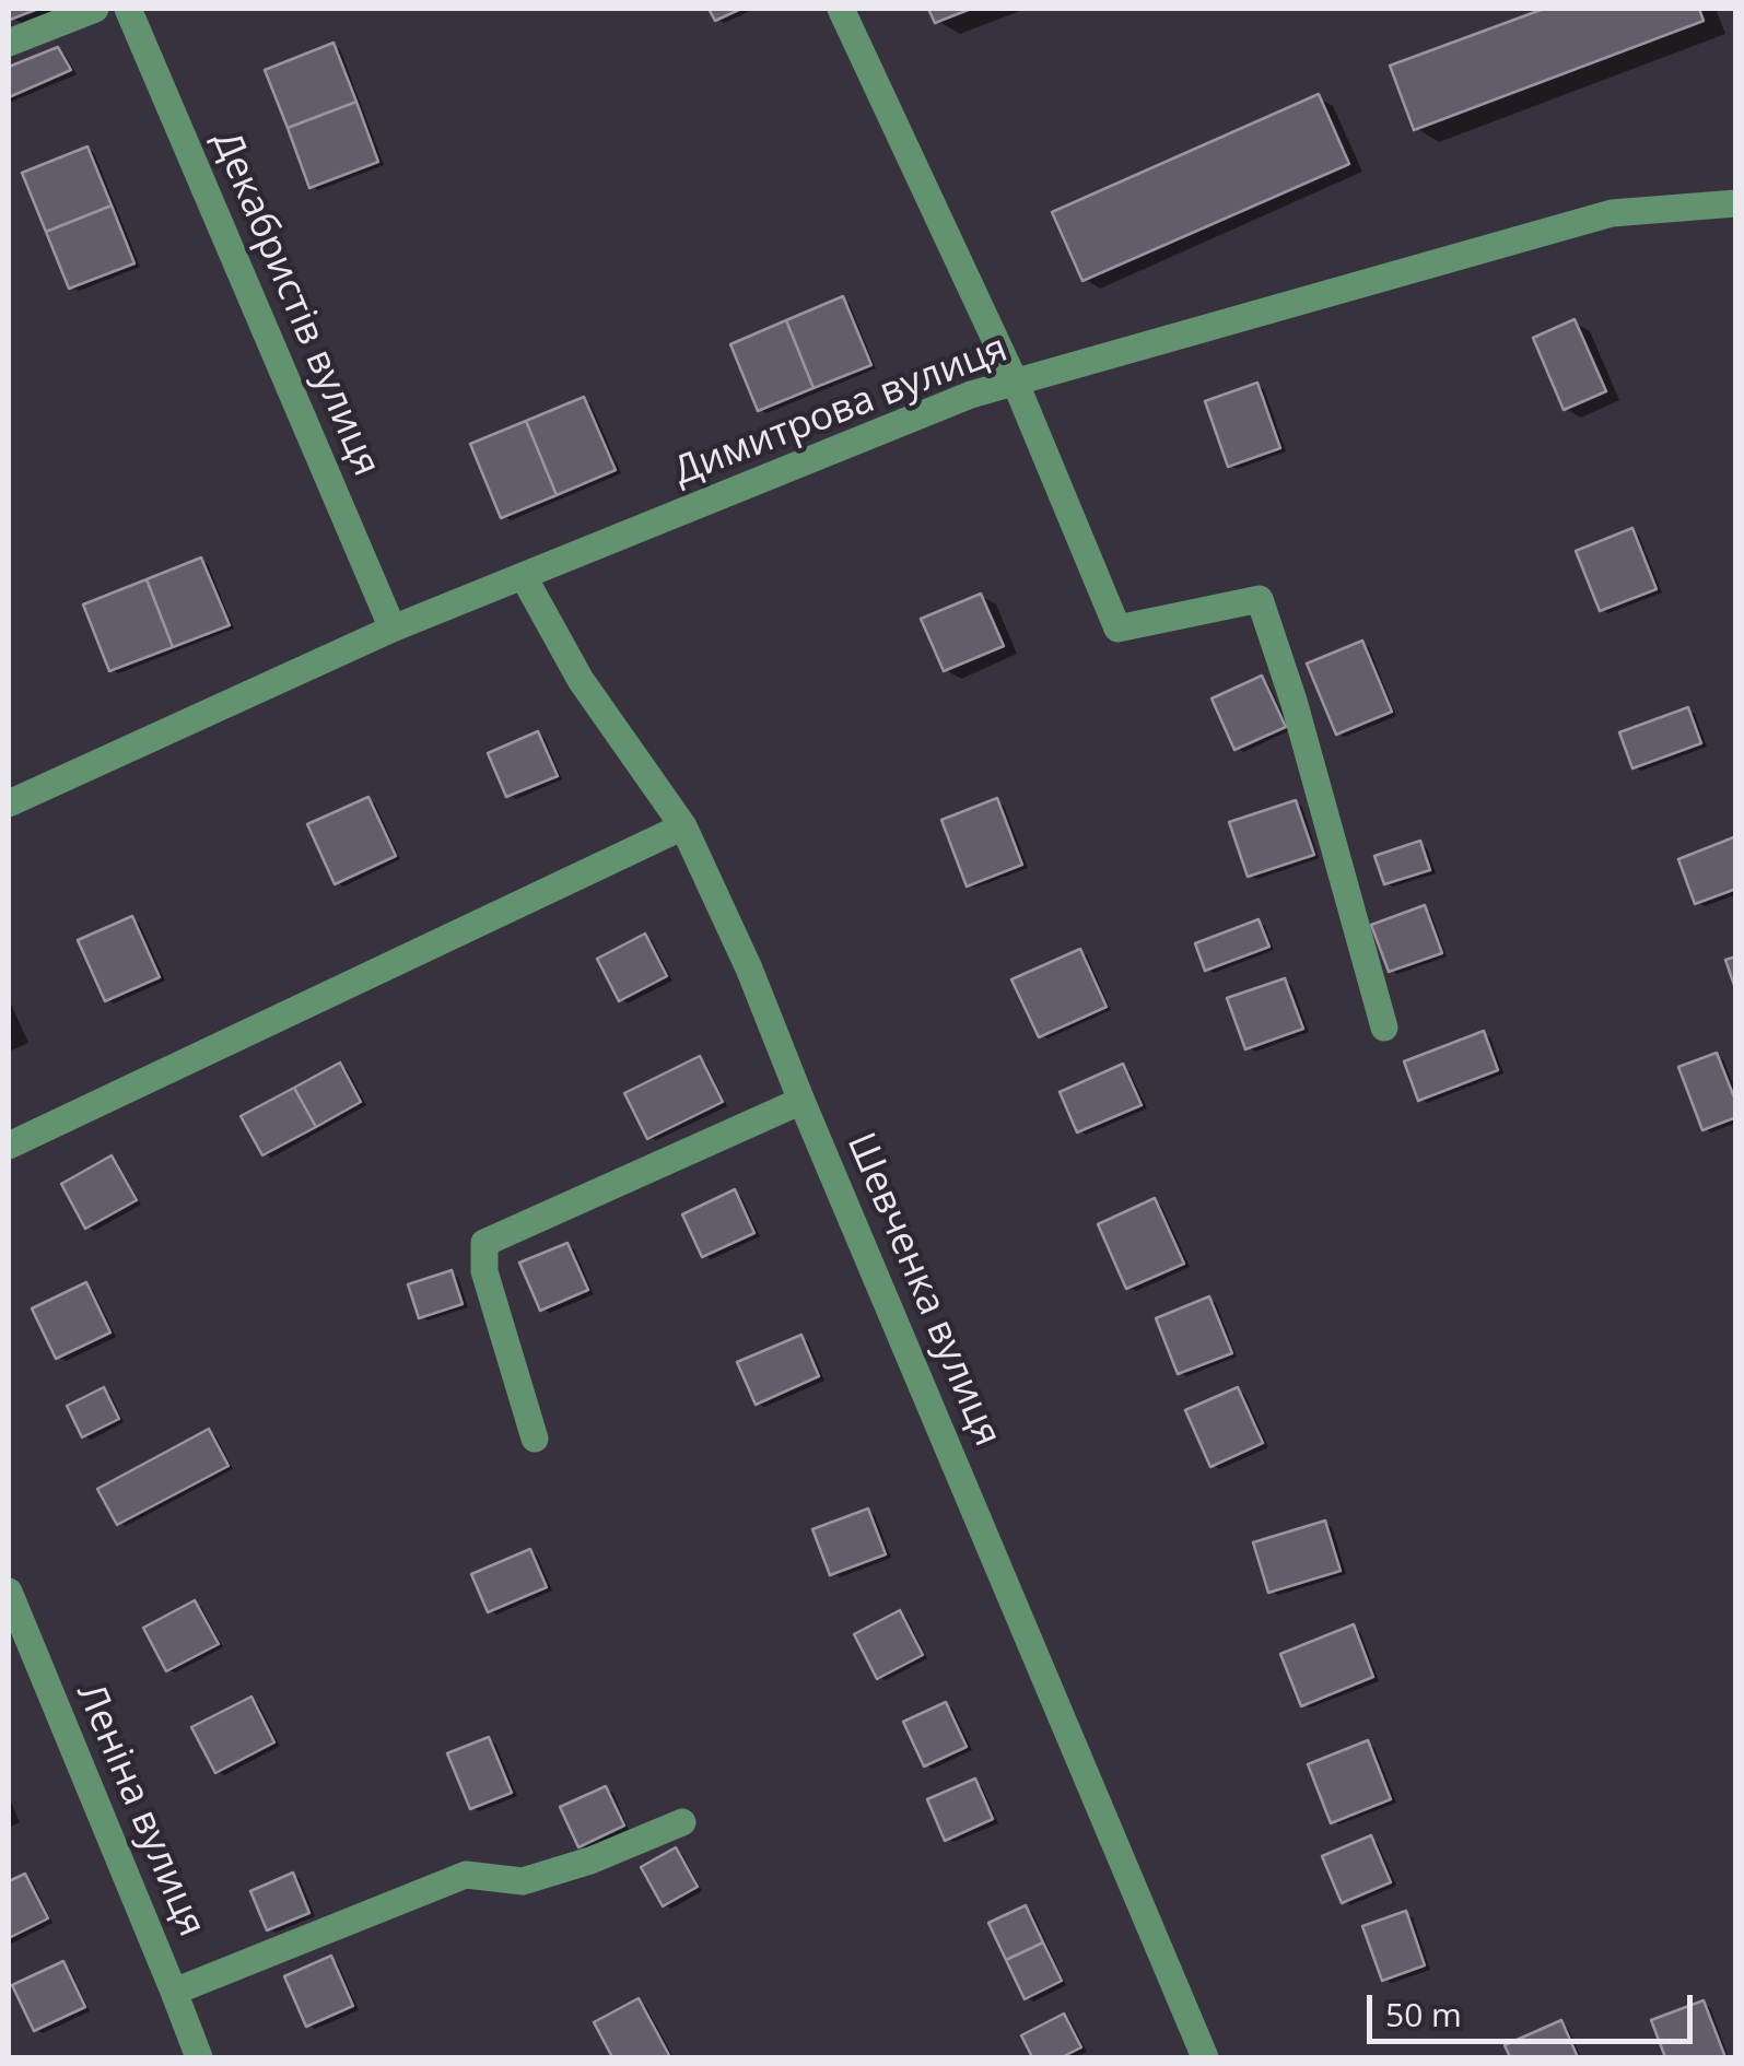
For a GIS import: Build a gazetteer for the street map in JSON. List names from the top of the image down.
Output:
{
  "streets": {
    "street": [
      "Декабристів вулиця",
      "Димитрова вулиця",
      "Шевченка вулиця",
      "Леніна вулиця"
    ]
  },
  "crossings": [
    ["Декабристів вулиця", "Димитрова вулиця"],
    ["Димитрова вулиця", "Шевченка вулиця"]
  ],
  "scale_bar": "50 m"
}
